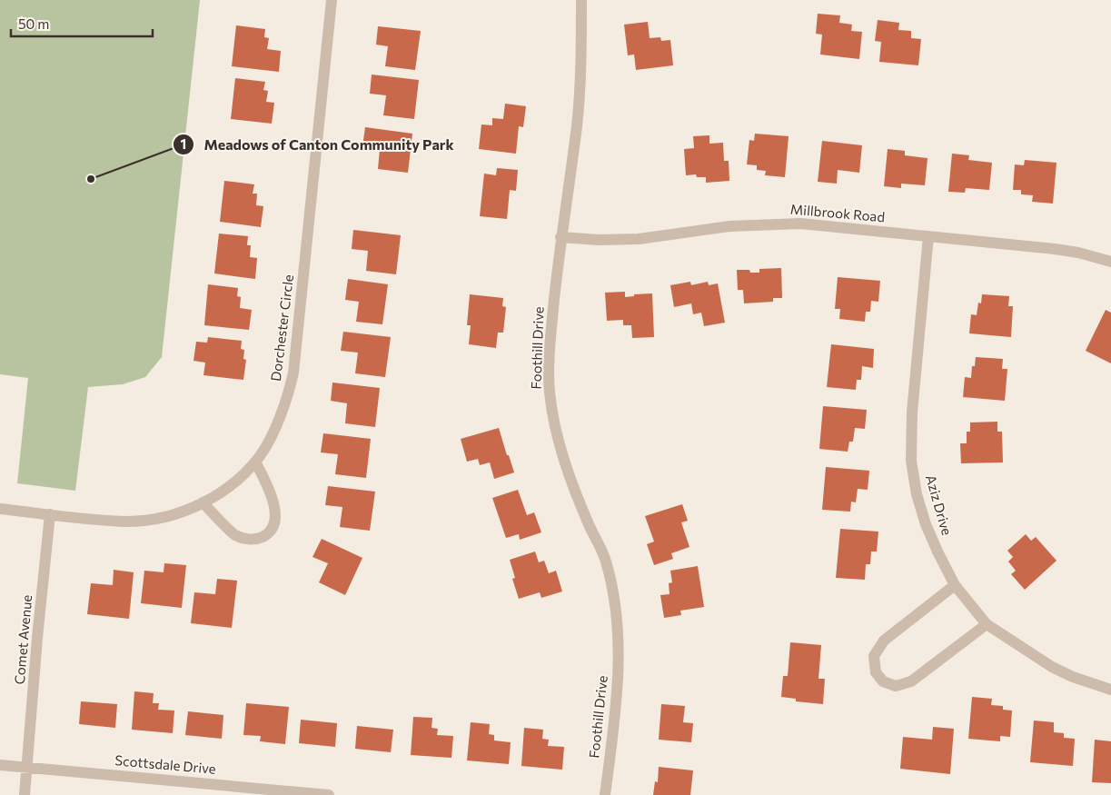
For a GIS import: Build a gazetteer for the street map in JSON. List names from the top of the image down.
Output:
{
  "streets": {
    "street": [
      "Millbrook Road",
      "Dorchester Circle",
      "Foothill Drive",
      "Aziz Drive",
      "Comet Avenue",
      "Scottsdale Drive"
    ]
  },
  "crossings": [
    ["Millbrook Road", "Foothill Drive"],
    ["Millbrook Road", "Aziz Drive"],
    ["Dorchester Circle", "Comet Avenue"],
    ["Comet Avenue", "Scottsdale Drive"]
  ],
  "places": ["Meadows of Canton Community Park"],
  "scale_bar": "50 m"
}
